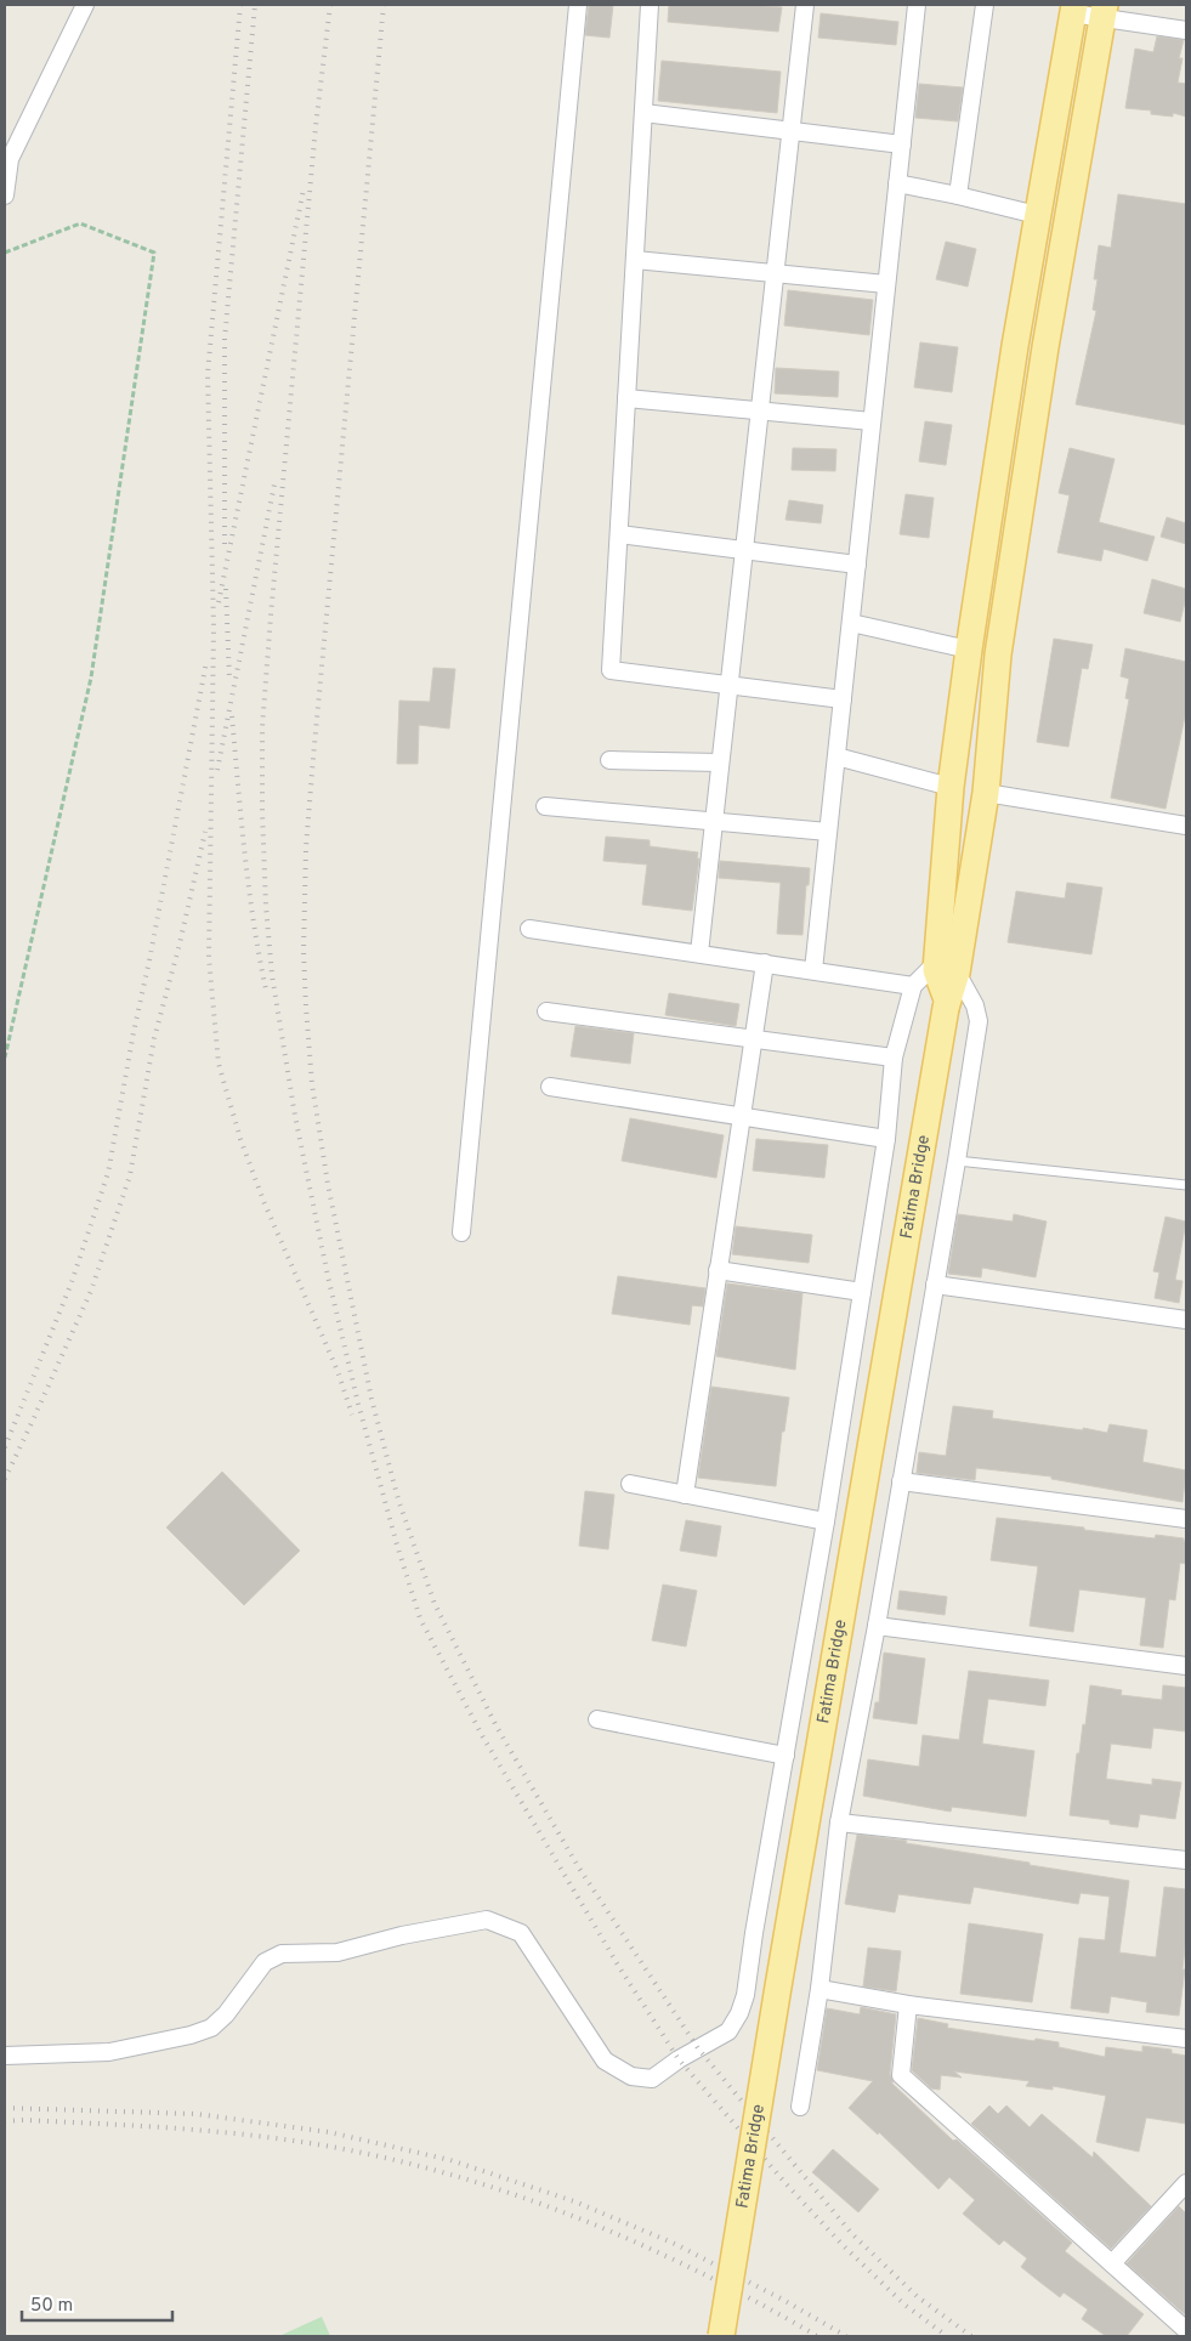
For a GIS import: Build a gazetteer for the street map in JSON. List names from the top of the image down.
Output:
{
  "streets": {
    "main road": ["Fatima Bridge"]
  },
  "scale_bar": "50 m"
}
